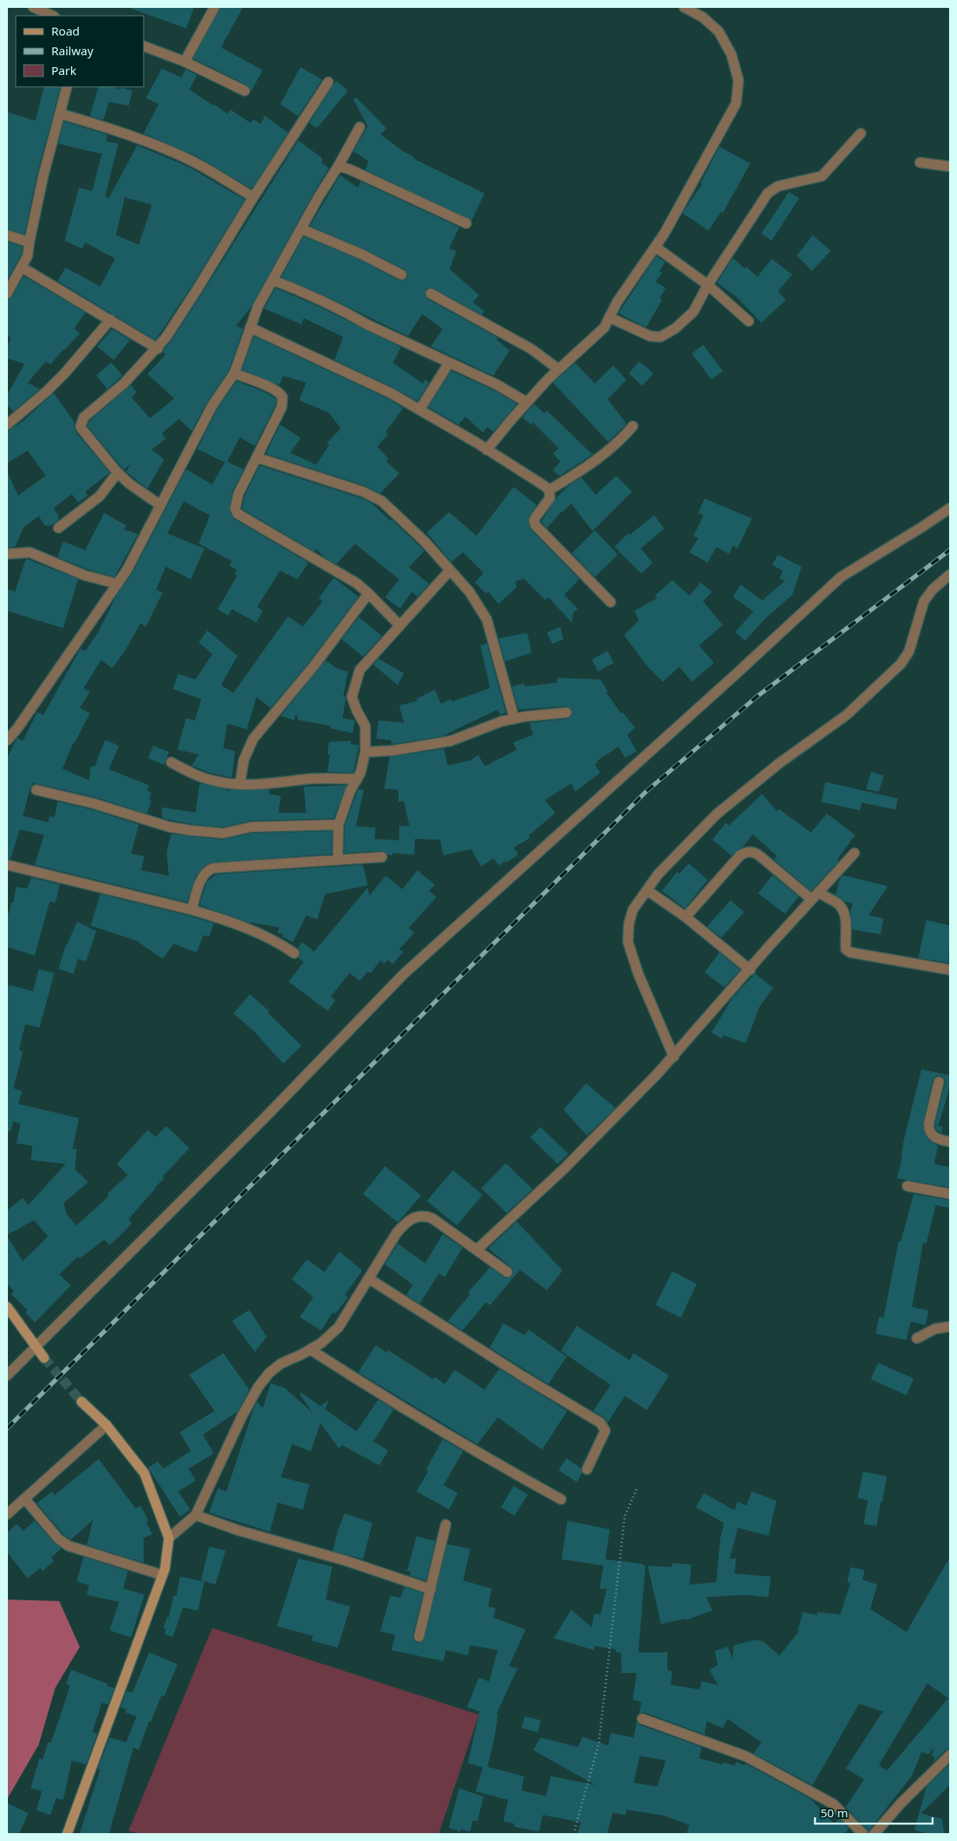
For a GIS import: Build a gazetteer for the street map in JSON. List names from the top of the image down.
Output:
{
  "legend": ["Road", "Railway", "Park"],
  "scale_bar": "50 m"
}
